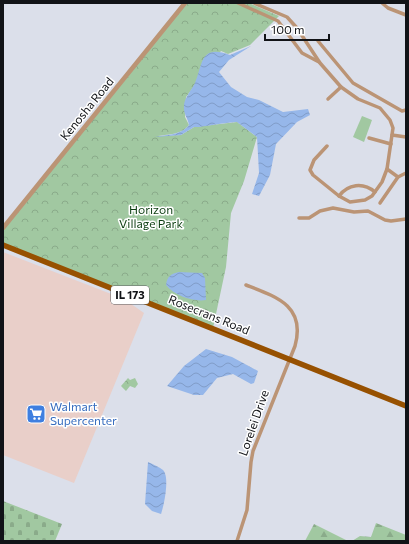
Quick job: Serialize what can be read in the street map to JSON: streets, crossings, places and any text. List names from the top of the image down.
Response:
{
  "streets": {
    "main road": ["IL 173", "Rosecrans Road"],
    "street": ["Kenosha Road", "Lorelei Drive"]
  },
  "crossings": [
    ["Rosecrans Road", "Lorelei Drive"]
  ],
  "parks": ["Horizon Village Park"],
  "places": {
    "supermarket": ["Walmart Supercenter"]
  },
  "scale_bar": "100 m"
}
